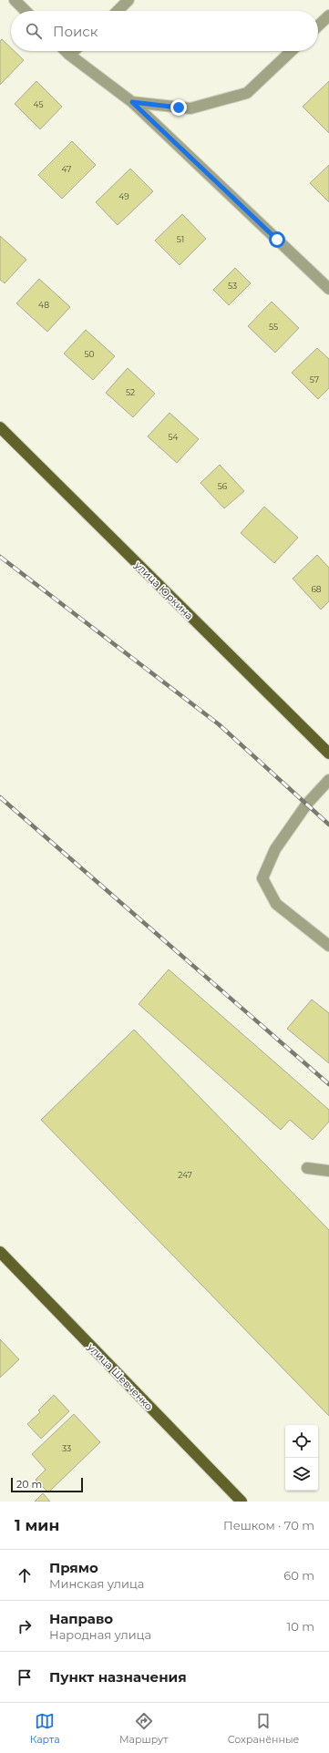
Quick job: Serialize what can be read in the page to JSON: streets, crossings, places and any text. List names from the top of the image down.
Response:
{
  "streets": {
    "main road": ["улица Юркина", "улица Шевченко"]
  },
  "house_numbers": [
    "45",
    "47",
    "49",
    "51",
    "53",
    "48",
    "55",
    "50",
    "57",
    "52",
    "54",
    "56",
    "68",
    "247",
    "33"
  ],
  "scale_bar": "20 m",
  "page": {
    "search": "Поиск",
    "scale": "20 m",
    "heading": ["1 мин", "Пешком · 70 m"],
    "list": [
      ["Прямо", "Минская улица", "60 m"],
      ["Направо", "Народная улица", "10 m"],
      "Пункт назначения"
    ],
    "nav": ["Карта", "Маршрут", "Сохранённые"]
  }
}
